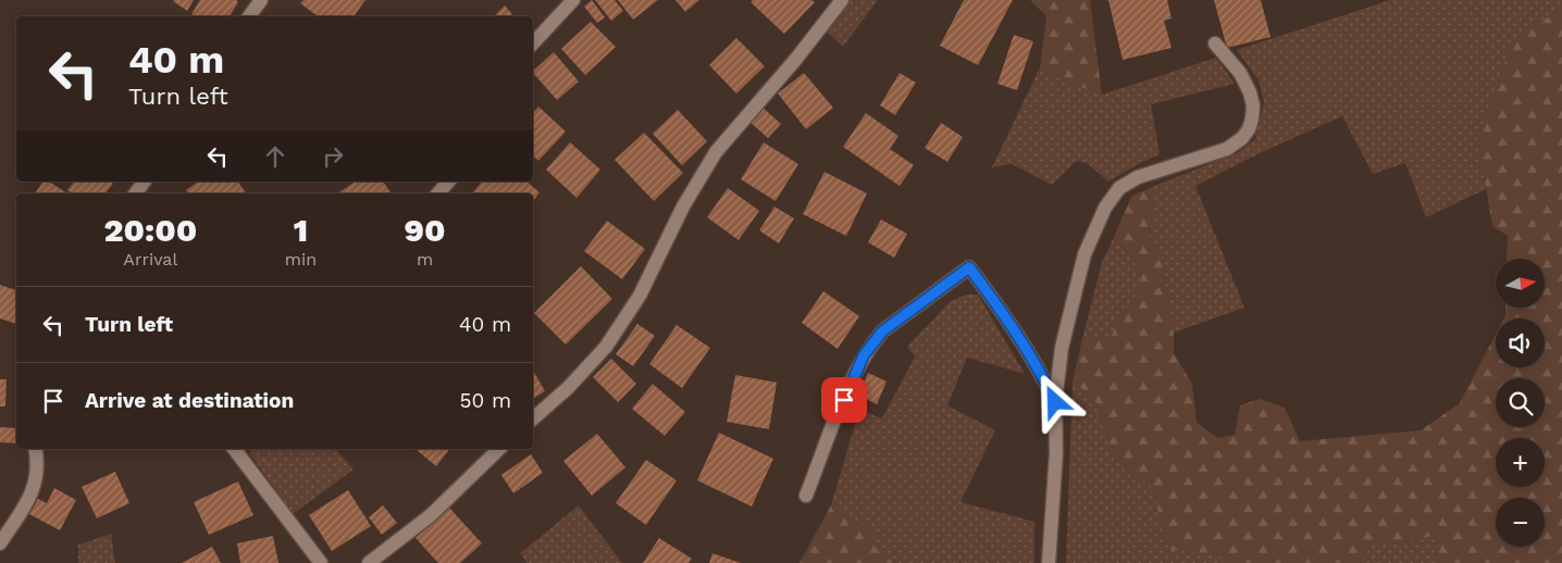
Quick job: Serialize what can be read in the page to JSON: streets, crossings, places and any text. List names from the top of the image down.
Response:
{
  "north": "right",
  "page": {
    "turn": ["40 m", "Turn left"],
    "eta": [
      "20:00",
      "Arrival",
      "1",
      "min",
      "90",
      "m"
    ],
    "map_buttons": ["+", "−"],
    "list": [
      {
        "name": "Turn left",
        "value": "40 m"
      },
      {
        "name": "Arrive at destination",
        "value": "50 m"
      }
    ]
  }
}
